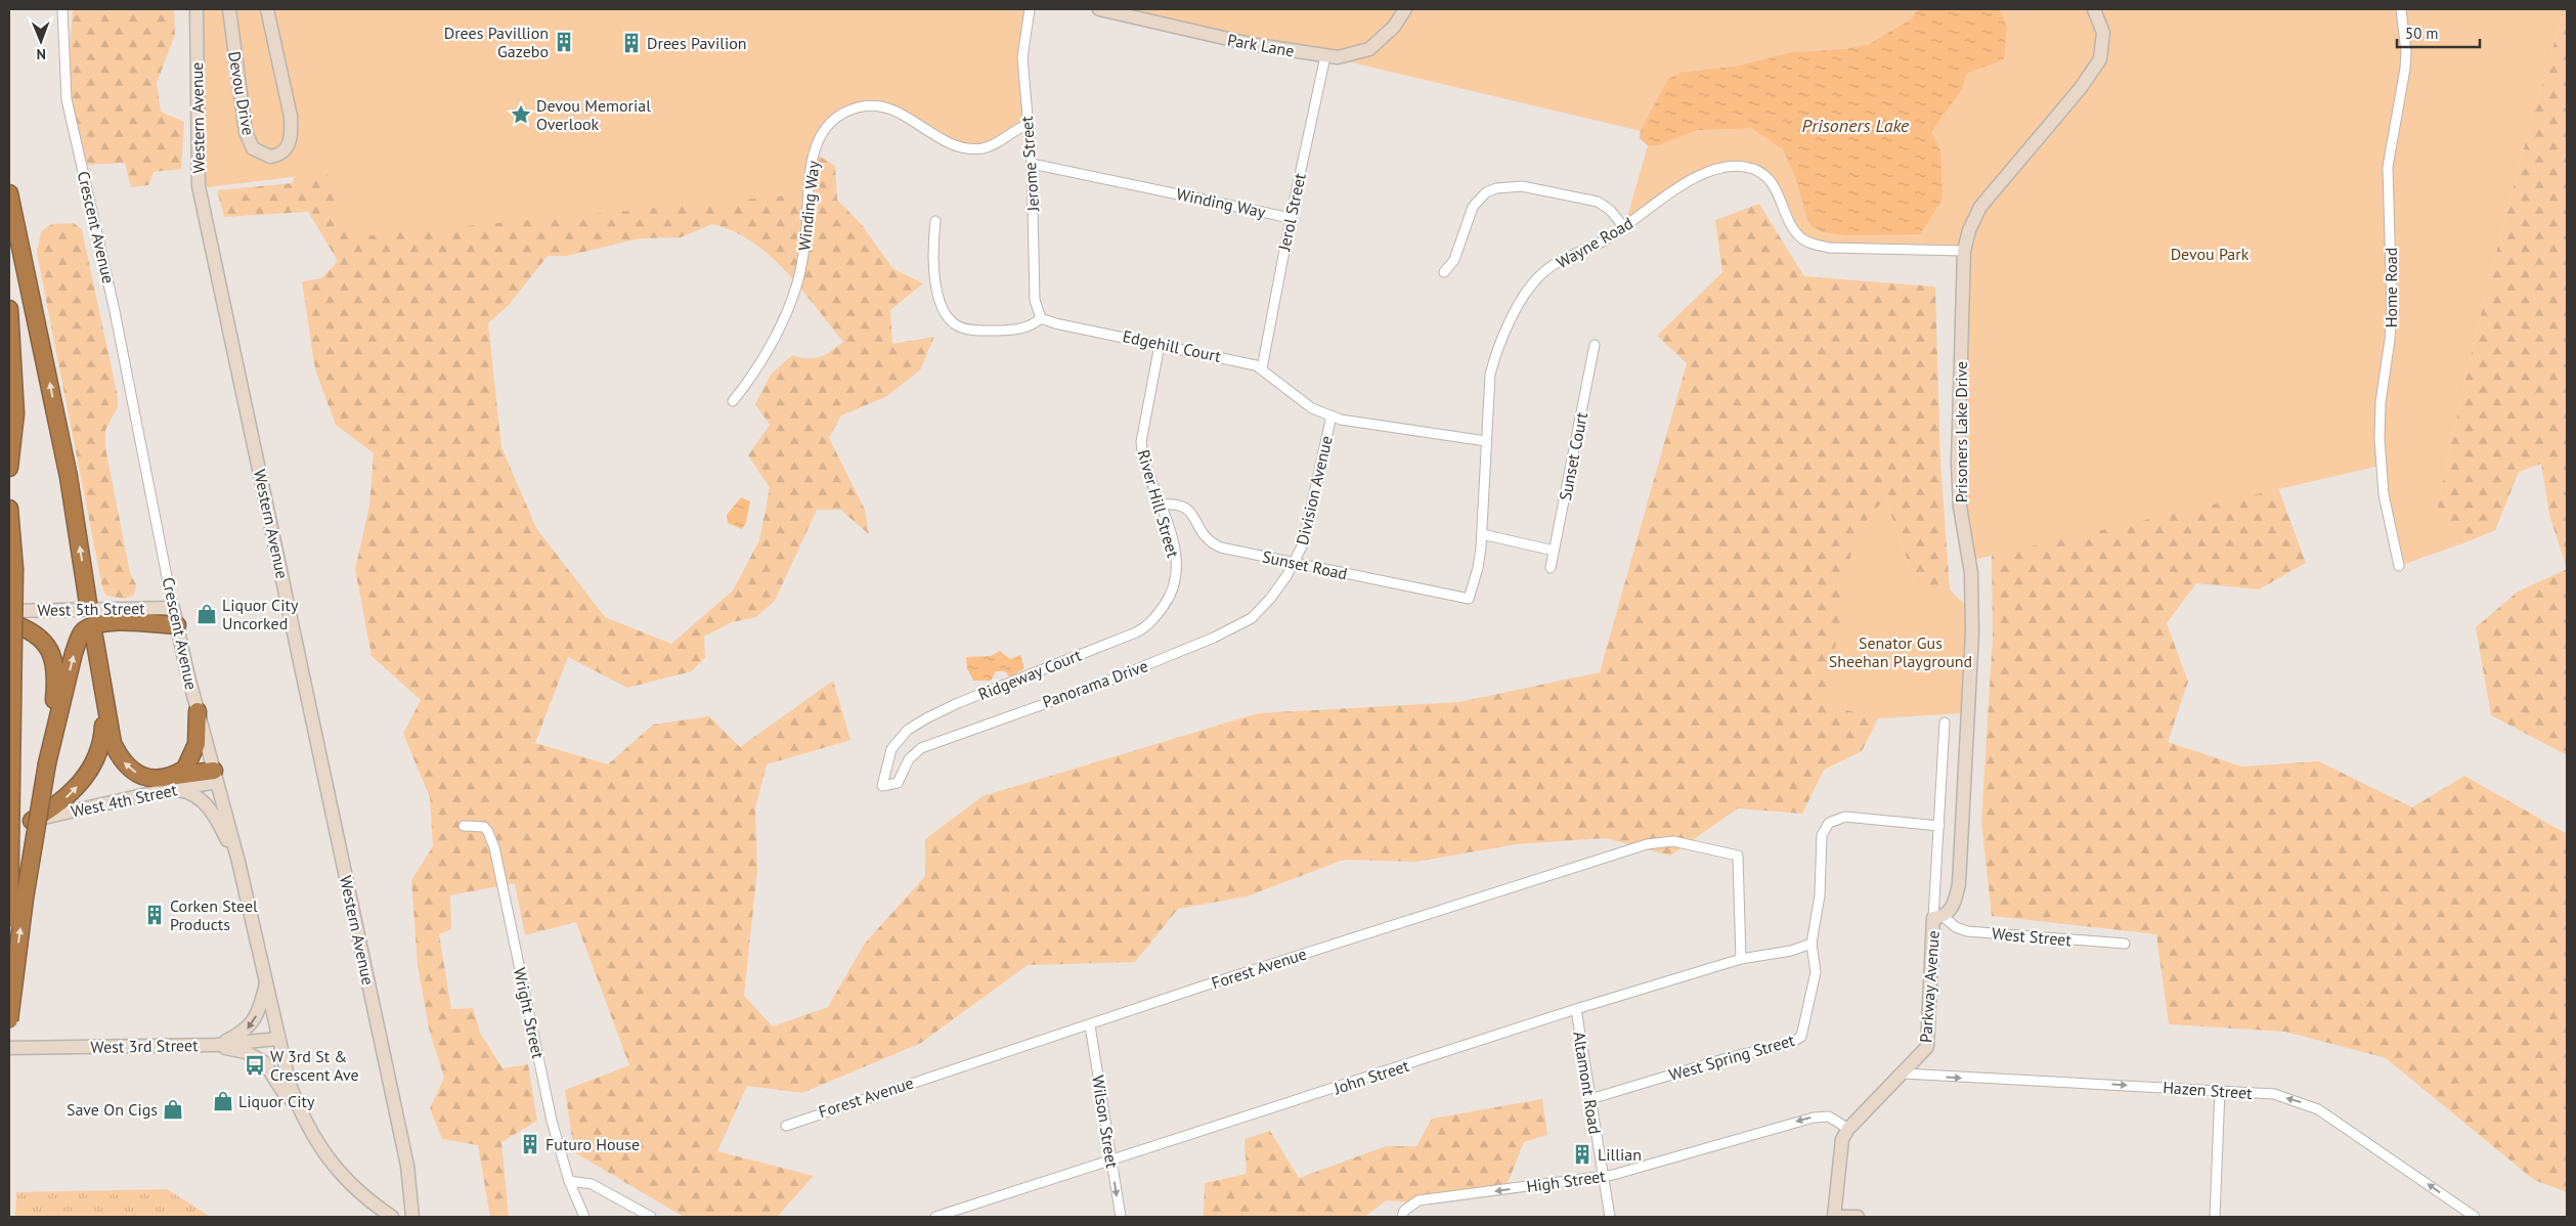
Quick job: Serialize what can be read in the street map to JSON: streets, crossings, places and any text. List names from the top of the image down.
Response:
{
  "streets": {
    "street": [
      "Park Lane",
      "Devou Drive",
      "Western Avenue",
      "Jerome Street",
      "Winding Way",
      "Jerol Street",
      "Crescent Avenue",
      "Wayne Road",
      "Home Road",
      "Edgehill Court",
      "Prisoners Lake Drive",
      "Sunset Court",
      "Division Avenue",
      "River Hill Street",
      "Sunset Road",
      "West 5th Street",
      "Ridgeway Court",
      "Panorama Drive",
      "West 4th Street",
      "West Street",
      "Forest Avenue",
      "Parkway Avenue",
      "Wright Street",
      "West 3rd Street",
      "West Spring Street",
      "John Street",
      "Altamont Road",
      "Hazen Street",
      "Wilson Street",
      "High Street"
    ]
  },
  "crossings": [
    ["Park Lane", "Jerol Street"],
    ["Jerome Street", "Winding Way"],
    ["Jerome Street", "Edgehill Court"],
    ["Winding Way", "Jerol Street"],
    ["Jerol Street", "Edgehill Court"],
    ["Crescent Avenue", "West 5th Street"],
    ["Crescent Avenue", "West 3rd Street"],
    ["Wayne Road", "Edgehill Court"],
    ["Wayne Road", "Prisoners Lake Drive"],
    ["Wayne Road", "Sunset Road"],
    ["Edgehill Court", "Division Avenue"],
    ["Edgehill Court", "River Hill Street"],
    ["Prisoners Lake Drive", "West Street"],
    ["Prisoners Lake Drive", "Parkway Avenue"],
    ["Division Avenue", "Sunset Road"],
    ["Division Avenue", "Panorama Drive"],
    ["River Hill Street", "Sunset Road"],
    ["River Hill Street", "Ridgeway Court"],
    ["Sunset Road", "Panorama Drive"],
    ["Ridgeway Court", "Panorama Drive"],
    ["West Street", "Parkway Avenue"],
    ["Forest Avenue", "John Street"],
    ["Forest Avenue", "Wilson Street"],
    ["Parkway Avenue", "West Spring Street"],
    ["Parkway Avenue", "Hazen Street"],
    ["Parkway Avenue", "High Street"],
    ["West Spring Street", "John Street"],
    ["West Spring Street", "Altamont Road"],
    ["John Street", "Altamont Road"],
    ["John Street", "Wilson Street"],
    ["Altamont Road", "High Street"]
  ],
  "one_way": ["High Street"],
  "water": ["Prisoners Lake"],
  "parks": ["Devou Park", "Senator Gus Sheehan Playground"],
  "places": {
    "building": [
      "Drees Pavillion Gazebo",
      "Drees Pavilion",
      "Corken Steel Products",
      "Futuro House",
      "Lillian"
    ],
    "place": ["Devou Memorial Overlook"],
    "shop": ["Liquor City Uncorked", "Liquor City", "Save On Cigs"],
    "bus stop": ["W 3rd St & Crescent Ave"]
  },
  "scale_bar": "50 m",
  "north": "bottom"
}
